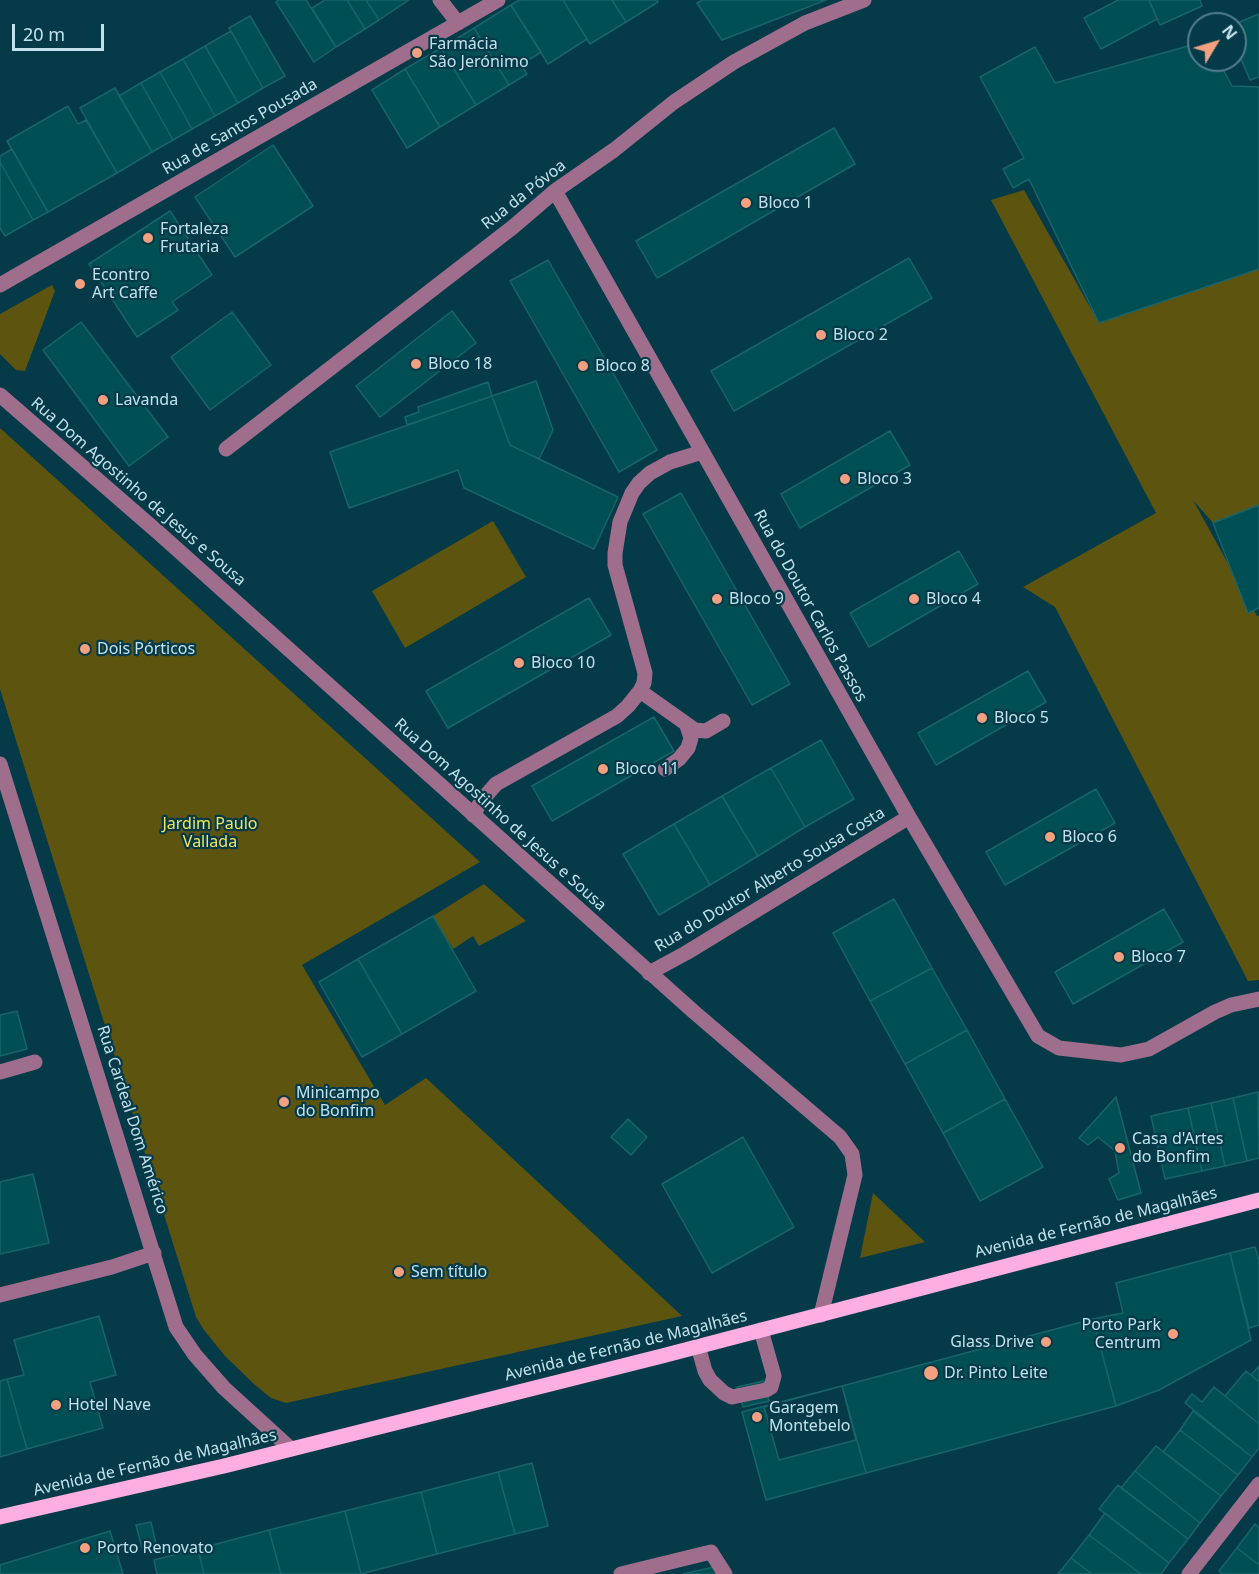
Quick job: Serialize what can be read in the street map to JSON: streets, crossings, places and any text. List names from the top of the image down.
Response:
{
  "streets": {
    "main road": ["Avenida de Fernão de Magalhães"],
    "street": [
      "Rua de Santos Pousada",
      "Rua da Póvoa",
      "Rua Dom Agostinho de Jesus e Sousa",
      "Rua do Doutor Carlos Passos",
      "Rua do Doutor Alberto Sousa Costa",
      "Rua Cardeal Dom Américo"
    ]
  },
  "crossings": [
    ["Rua da Póvoa", "Rua do Doutor Carlos Passos"],
    ["Rua Dom Agostinho de Jesus e Sousa", "Rua do Doutor Alberto Sousa Costa"],
    ["Rua Dom Agostinho de Jesus e Sousa", "Avenida de Fernão de Magalhães"],
    ["Rua do Doutor Carlos Passos", "Rua do Doutor Alberto Sousa Costa"],
    ["Rua Cardeal Dom Américo", "Avenida de Fernão de Magalhães"]
  ],
  "parks": ["Jardim Paulo Vallada"],
  "places": [
    "Farmácia São Jerónimo",
    "Bloco 1",
    "Fortaleza Frutaria",
    "Econtro Art Caffe",
    "Bloco 2",
    "Bloco 18",
    "Bloco 8",
    "Lavanda",
    "Bloco 3",
    "Bloco 9",
    "Bloco 4",
    "Dois Pórticos",
    "Bloco 10",
    "Bloco 5",
    "Bloco 11",
    "Bloco 6",
    "Bloco 7",
    "Minicampo do Bonfim",
    "Casa d'Artes do Bonfim",
    "Sem título",
    "Porto Park Centrum",
    "Glass Drive",
    "Dr. Pinto Leite",
    "Hotel Nave",
    "Garagem Montebelo",
    "Porto Renovato"
  ],
  "scale_bar": "20 m",
  "north": "top right"
}
